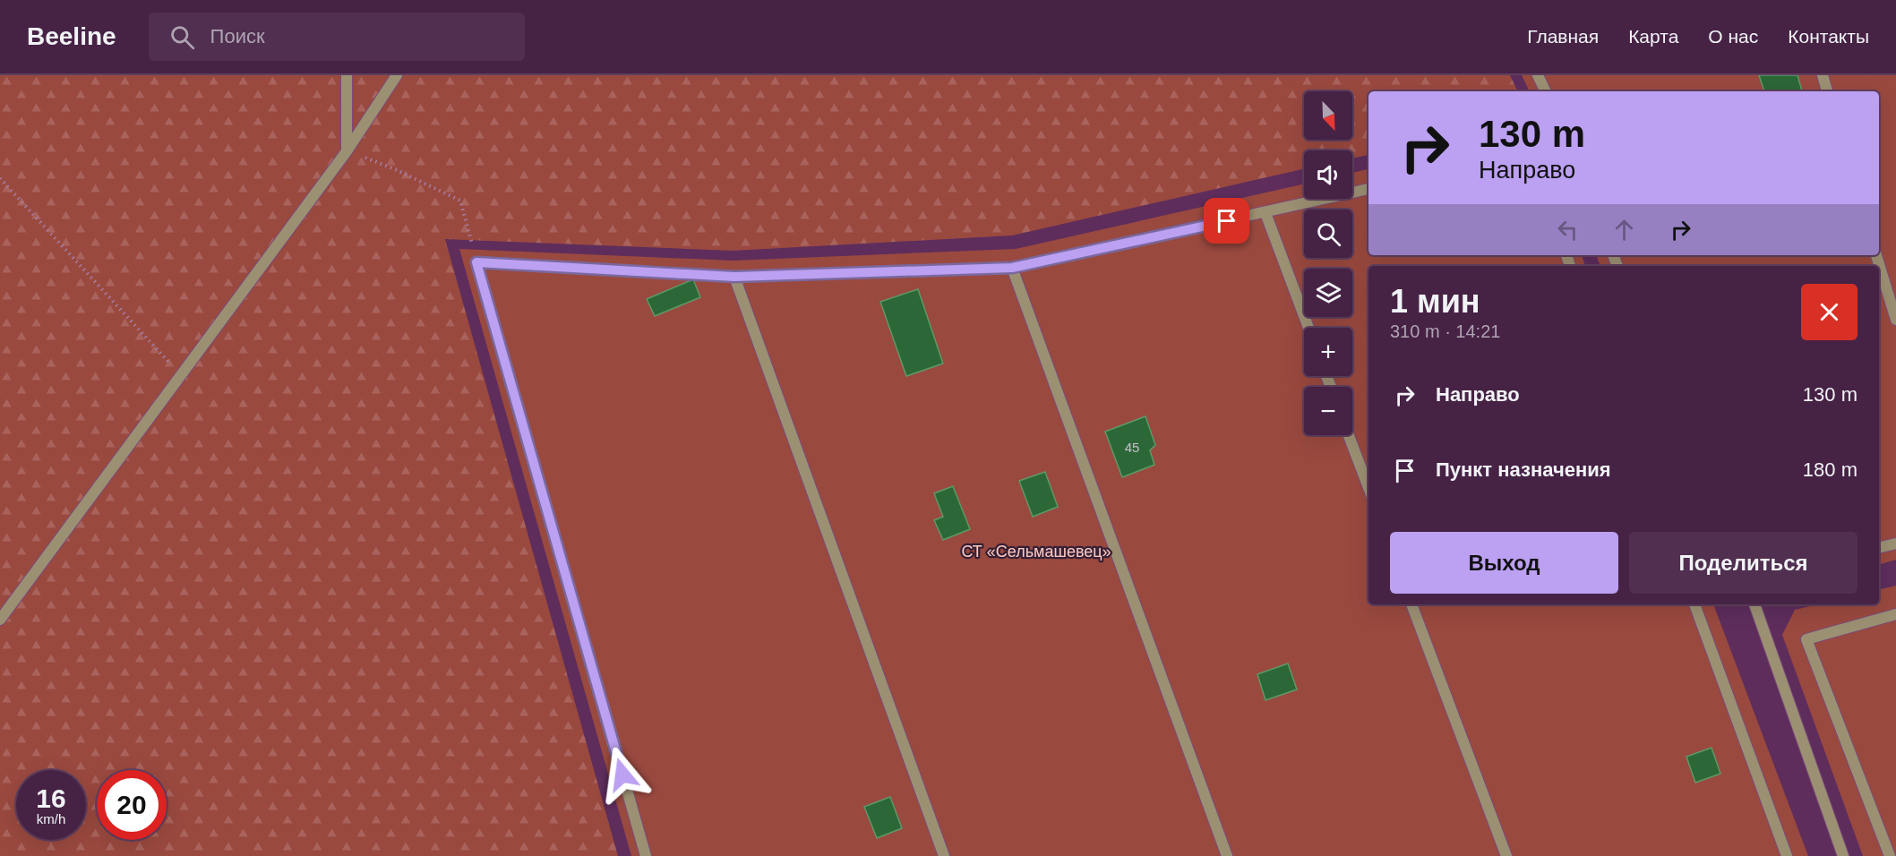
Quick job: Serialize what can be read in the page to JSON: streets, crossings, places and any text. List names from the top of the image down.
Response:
{
  "parks": ["СТ «Сельмашевец»"],
  "house_numbers": ["45"],
  "north": "bottom right",
  "page": {
    "header": "Beeline",
    "search": "Поиск",
    "nav": [
      "Главная",
      "Карта",
      "О нас",
      "Контакты"
    ],
    "map_buttons": ["+", "−"],
    "turn": ["130 m", "Направо"],
    "heading": ["1 мин", "310 m · 14:21"],
    "list": [
      {
        "name": "Направо",
        "value": "130 m"
      },
      {
        "name": "Пункт назначения",
        "value": "180 m"
      }
    ],
    "buttons": ["Выход", "Поделиться"],
    "speed": "16 km/h",
    "limit": "20"
  }
}
